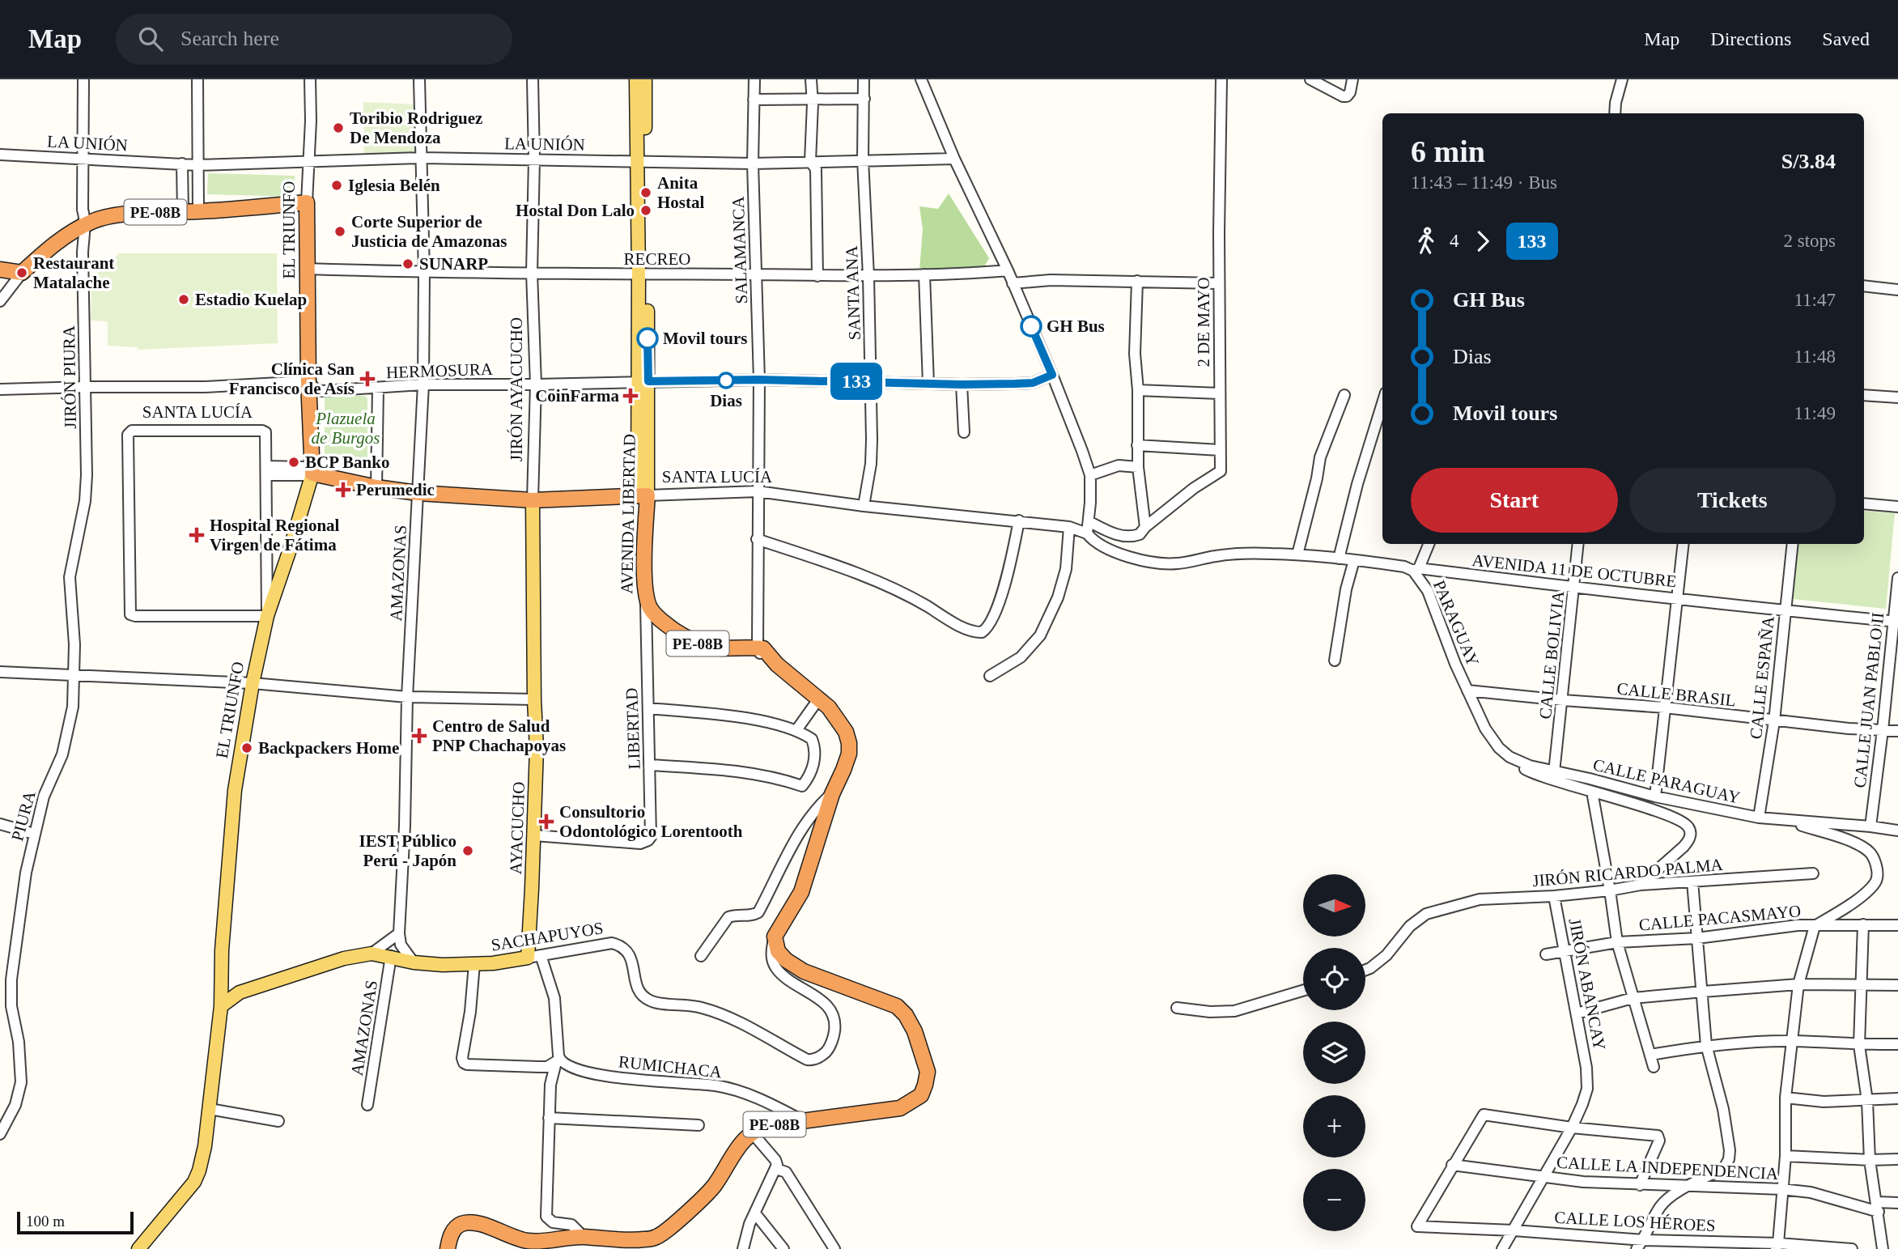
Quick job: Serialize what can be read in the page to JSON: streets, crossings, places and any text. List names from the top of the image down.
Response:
{
  "streets": {
    "highway": [
      "PE-08B",
      "EL TRIUNFO",
      "SANTA LUCÍA",
      "AVENIDA LIBERTAD"
    ],
    "main road": ["JIRÓN AYACUCHO", "AYACUCHO", "SACHAPUYOS"],
    "street": [
      "LA UNIÓN",
      "SALAMANCA",
      "RECREO",
      "SANTA ANA",
      "2 DE MAYO",
      "HERMOSURA",
      "JIRÓN PIURA",
      "AVENIDA 11 DE OCTUBRE",
      "AMAZONAS",
      "PARAGUAY",
      "CALLE BOLIVIA",
      "CALLE ESPAÑA",
      "CALLE BRASIL",
      "CALLE JUAN PABLO II",
      "LIBERTAD",
      "CALLE PARAGUAY",
      "PIURA",
      "JIRÓN RICARDO PALMA",
      "CALLE PACASMAYO",
      "JIRÓN ABANCAY",
      "RUMICHACA",
      "CALLE LA INDEPENDENCIA",
      "CALLE LOS HÉROES"
    ]
  },
  "crossings": [
    ["LA UNIÓN", "EL TRIUNFO"],
    ["LA UNIÓN", "SALAMANCA"],
    ["LA UNIÓN", "SANTA ANA"],
    ["LA UNIÓN", "JIRÓN PIURA"],
    ["LA UNIÓN", "JIRÓN AYACUCHO"],
    ["LA UNIÓN", "AVENIDA LIBERTAD"],
    ["LA UNIÓN", "AMAZONAS"],
    ["PE-08B", "EL TRIUNFO"],
    ["PE-08B", "SALAMANCA"],
    ["PE-08B", "JIRÓN PIURA"],
    ["PE-08B", "AVENIDA LIBERTAD"],
    ["PE-08B", "LIBERTAD"],
    ["PE-08B", "AYACUCHO"],
    ["PE-08B", "SACHAPUYOS"],
    ["PE-08B", "RUMICHACA"],
    ["EL TRIUNFO", "RECREO"],
    ["EL TRIUNFO", "HERMOSURA"],
    ["EL TRIUNFO", "SANTA LUCÍA"],
    ["EL TRIUNFO", "SACHAPUYOS"],
    ["SALAMANCA", "RECREO"],
    ["SALAMANCA", "HERMOSURA"],
    ["SALAMANCA", "SANTA LUCÍA"],
    ["RECREO", "SANTA ANA"],
    ["RECREO", "JIRÓN AYACUCHO"],
    ["RECREO", "AVENIDA LIBERTAD"],
    ["RECREO", "AMAZONAS"],
    ["SANTA ANA", "HERMOSURA"],
    ["SANTA ANA", "SANTA LUCÍA"],
    ["HERMOSURA", "JIRÓN PIURA"],
    ["HERMOSURA", "JIRÓN AYACUCHO"],
    ["HERMOSURA", "AVENIDA LIBERTAD"],
    ["HERMOSURA", "AMAZONAS"],
    ["JIRÓN PIURA", "PIURA"],
    ["JIRÓN AYACUCHO", "SANTA LUCÍA"],
    ["JIRÓN AYACUCHO", "AYACUCHO"],
    ["SANTA LUCÍA", "AVENIDA LIBERTAD"],
    ["SANTA LUCÍA", "AVENIDA 11 DE OCTUBRE"],
    ["SANTA LUCÍA", "AMAZONAS"],
    ["AVENIDA LIBERTAD", "LIBERTAD"],
    ["AVENIDA 11 DE OCTUBRE", "PARAGUAY"],
    ["AVENIDA 11 DE OCTUBRE", "CALLE BOLIVIA"],
    ["AVENIDA 11 DE OCTUBRE", "CALLE ESPAÑA"],
    ["AVENIDA 11 DE OCTUBRE", "CALLE JUAN PABLO II"],
    ["AMAZONAS", "SACHAPUYOS"],
    ["PARAGUAY", "CALLE BRASIL"],
    ["PARAGUAY", "CALLE PARAGUAY"],
    ["CALLE BOLIVIA", "CALLE BRASIL"],
    ["CALLE BOLIVIA", "CALLE PARAGUAY"],
    ["CALLE ESPAÑA", "CALLE BRASIL"],
    ["CALLE ESPAÑA", "CALLE PARAGUAY"],
    ["CALLE BRASIL", "CALLE JUAN PABLO II"],
    ["CALLE BRASIL", "CALLE PARAGUAY"],
    ["CALLE JUAN PABLO II", "CALLE PARAGUAY"],
    ["LIBERTAD", "AYACUCHO"],
    ["AYACUCHO", "SACHAPUYOS"],
    ["AYACUCHO", "RUMICHACA"],
    ["JIRÓN RICARDO PALMA", "JIRÓN ABANCAY"],
    ["CALLE PACASMAYO", "JIRÓN ABANCAY"],
    ["CALLE LA INDEPENDENCIA", "CALLE LOS HÉROES"]
  ],
  "parks": ["Plazuela de Burgos"],
  "places": {
    "other": [
      "Toribio Rodriguez De Mendoza",
      "Iglesia Belén",
      "Anita Hostal",
      "Hostal Don Lalo",
      "Corte Superior de Justicia de Amazonas",
      "SUNARP",
      "Restaurant Matalache",
      "Estadio Kuelap",
      "GH Bus",
      "Movil tours",
      "Dias",
      "BCP Banko",
      "Backpackers Home",
      "IEST Público Perú - Japón"
    ],
    "health": [
      "Clínica San Francisco de Asís",
      "CoinFarma",
      "Perumedic",
      "Hospital Regional Virgen de Fátima",
      "Centro de Salud PNP Chachapoyas",
      "Consultorio Odontológico Lorentooth"
    ]
  },
  "lines": ["bus line 133"],
  "scale_bar": "100 m",
  "north": "right",
  "page": {
    "header": "Map",
    "search": "Search here",
    "nav": ["Map", "Directions", "Saved"],
    "on_map": "133",
    "heading": ["6 min", "11:43 – 11:49 · Bus", "S/3.84"],
    "legs": ["4", "133", "2 stops"],
    "list": [
      {
        "name": "GH Bus",
        "value": "11:47"
      },
      {
        "name": "Dias",
        "value": "11:48"
      },
      {
        "name": "Movil tours",
        "value": "11:49"
      }
    ],
    "buttons": ["Start", "Tickets"],
    "map_buttons": ["+", "−"],
    "scale": "100 m"
  }
}
